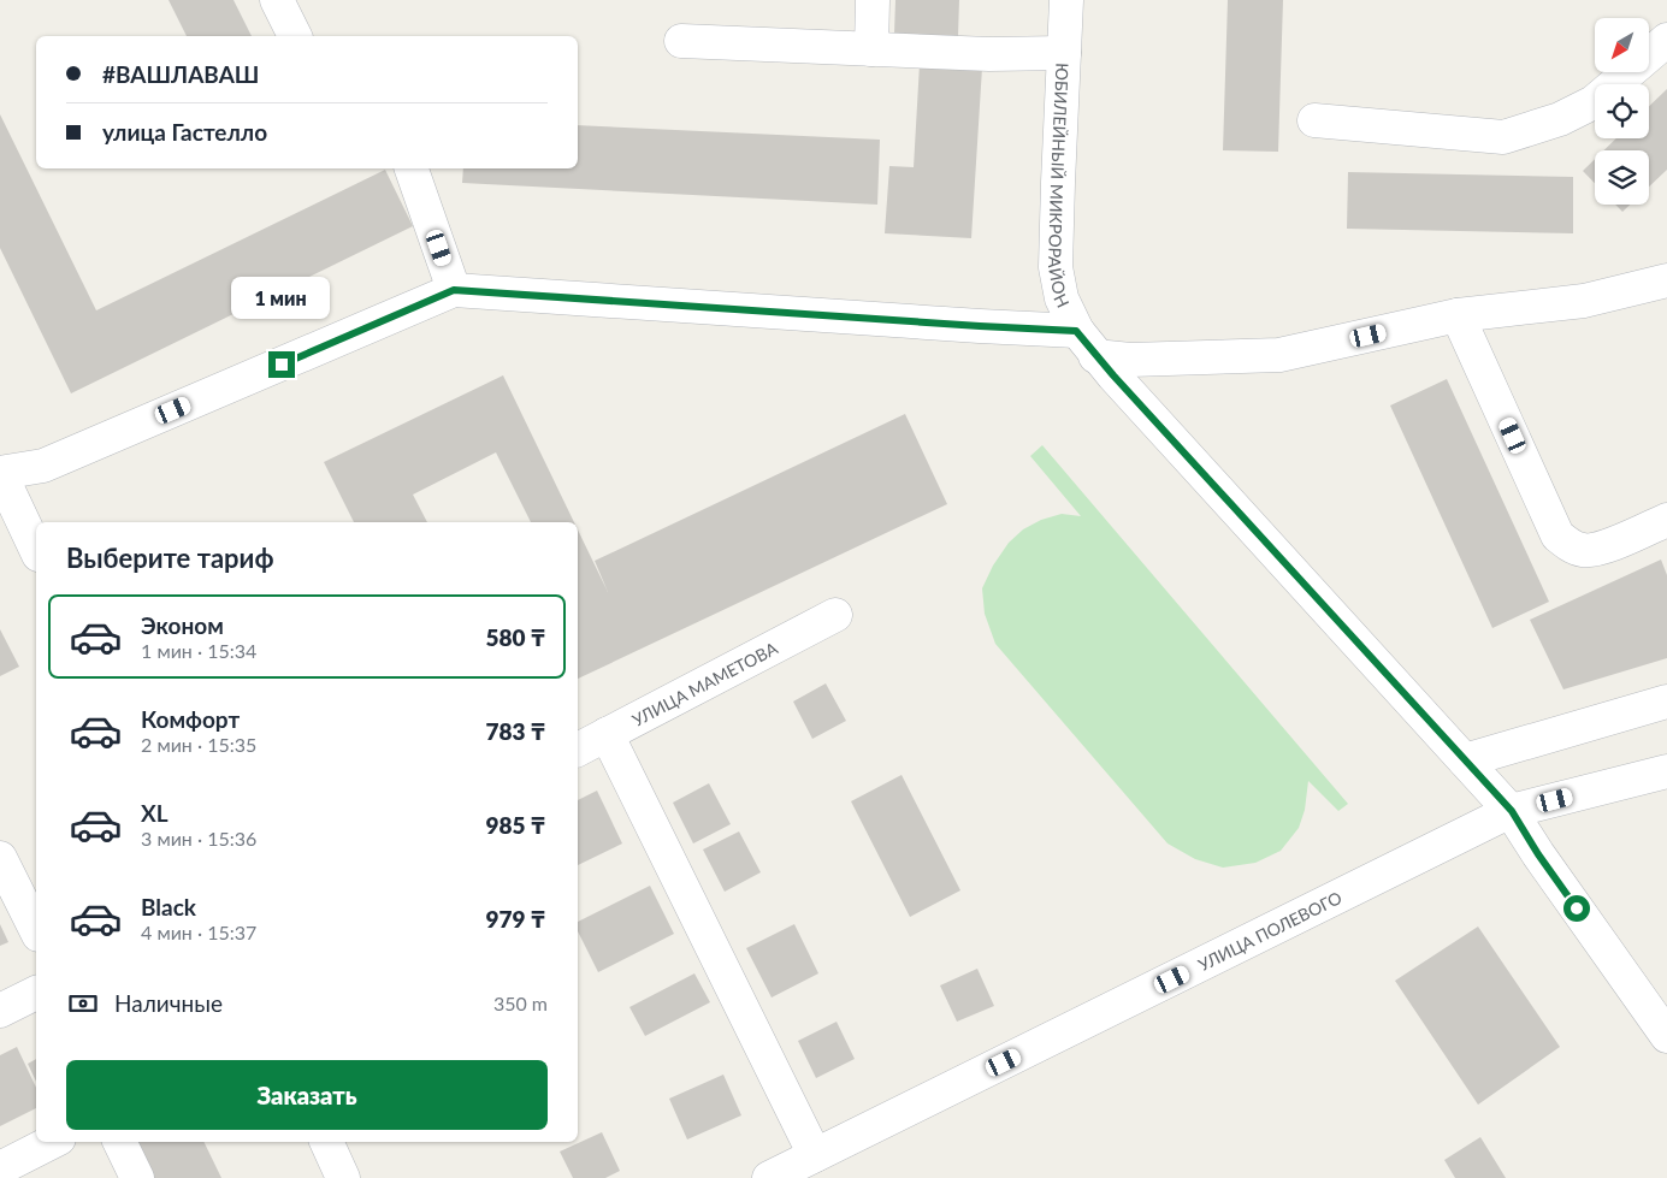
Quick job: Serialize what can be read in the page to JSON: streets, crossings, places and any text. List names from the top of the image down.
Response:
{
  "streets": {
    "street": ["ЮБИЛЕЙНЫЙ МИКРОРАЙОН", "УЛИЦА МАМЕТОВА", "УЛИЦА ПОЛЕВОГО"]
  },
  "crossings": [
    ["ЮБИЛЕЙНЫЙ МИКРОРАЙОН", "УЛИЦА ПОЛЕВОГО"]
  ],
  "north": "bottom left",
  "page": {
    "banner": ["#ВАШЛАВАШ", "улица Гастелло"],
    "bubble": "1 мин",
    "heading": "Выберите тариф",
    "list": [
      {
        "name": "Эконом",
        "note": "1 мин · 15:34",
        "value": "580 ₸"
      },
      {
        "name": "Комфорт",
        "note": "2 мин · 15:35",
        "value": "783 ₸"
      },
      {
        "name": "XL",
        "note": "3 мин · 15:36",
        "value": "985 ₸"
      },
      {
        "name": "Black",
        "note": "4 мин · 15:37",
        "value": "979 ₸"
      }
    ],
    "pay": ["Наличные", "350 m"],
    "buttons": "Заказать"
  }
}
